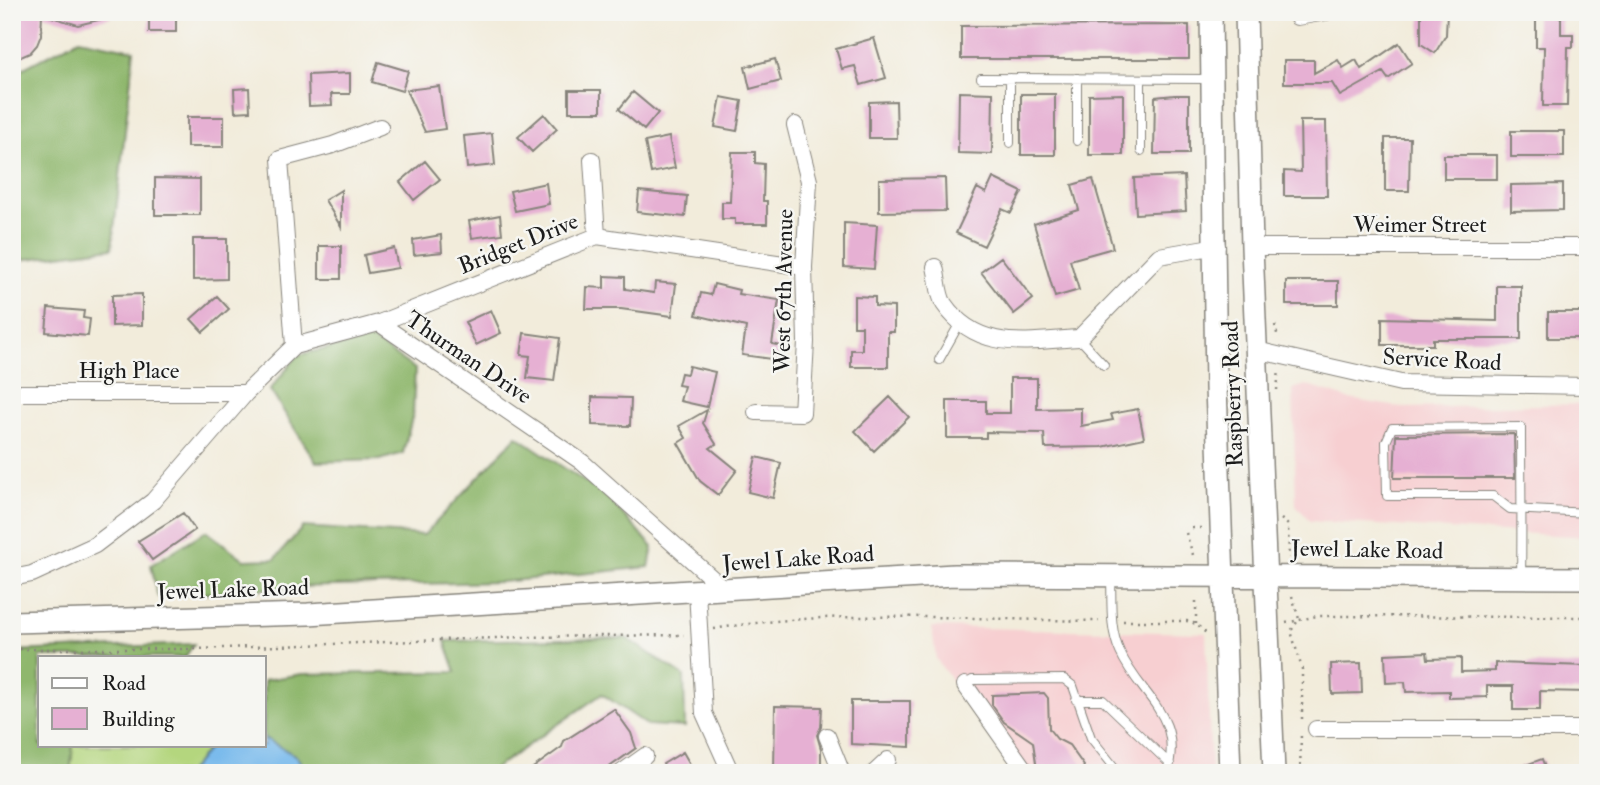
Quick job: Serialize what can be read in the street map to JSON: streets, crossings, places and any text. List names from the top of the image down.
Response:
{
  "streets": {
    "main road": ["Raspberry Road", "Jewel Lake Road"],
    "street": [
      "Weimer Street",
      "Bridget Drive",
      "West 67th Avenue",
      "Thurman Drive",
      "Service Road",
      "High Place"
    ]
  },
  "crossings": [
    ["Weimer Street", "Raspberry Road"],
    ["Bridget Drive", "West 67th Avenue"],
    ["Bridget Drive", "Thurman Drive"],
    ["Thurman Drive", "High Place"],
    ["Thurman Drive", "Jewel Lake Road"],
    ["Service Road", "Raspberry Road"],
    ["Raspberry Road", "Jewel Lake Road"]
  ],
  "legend": ["Road", "Building"]
}
